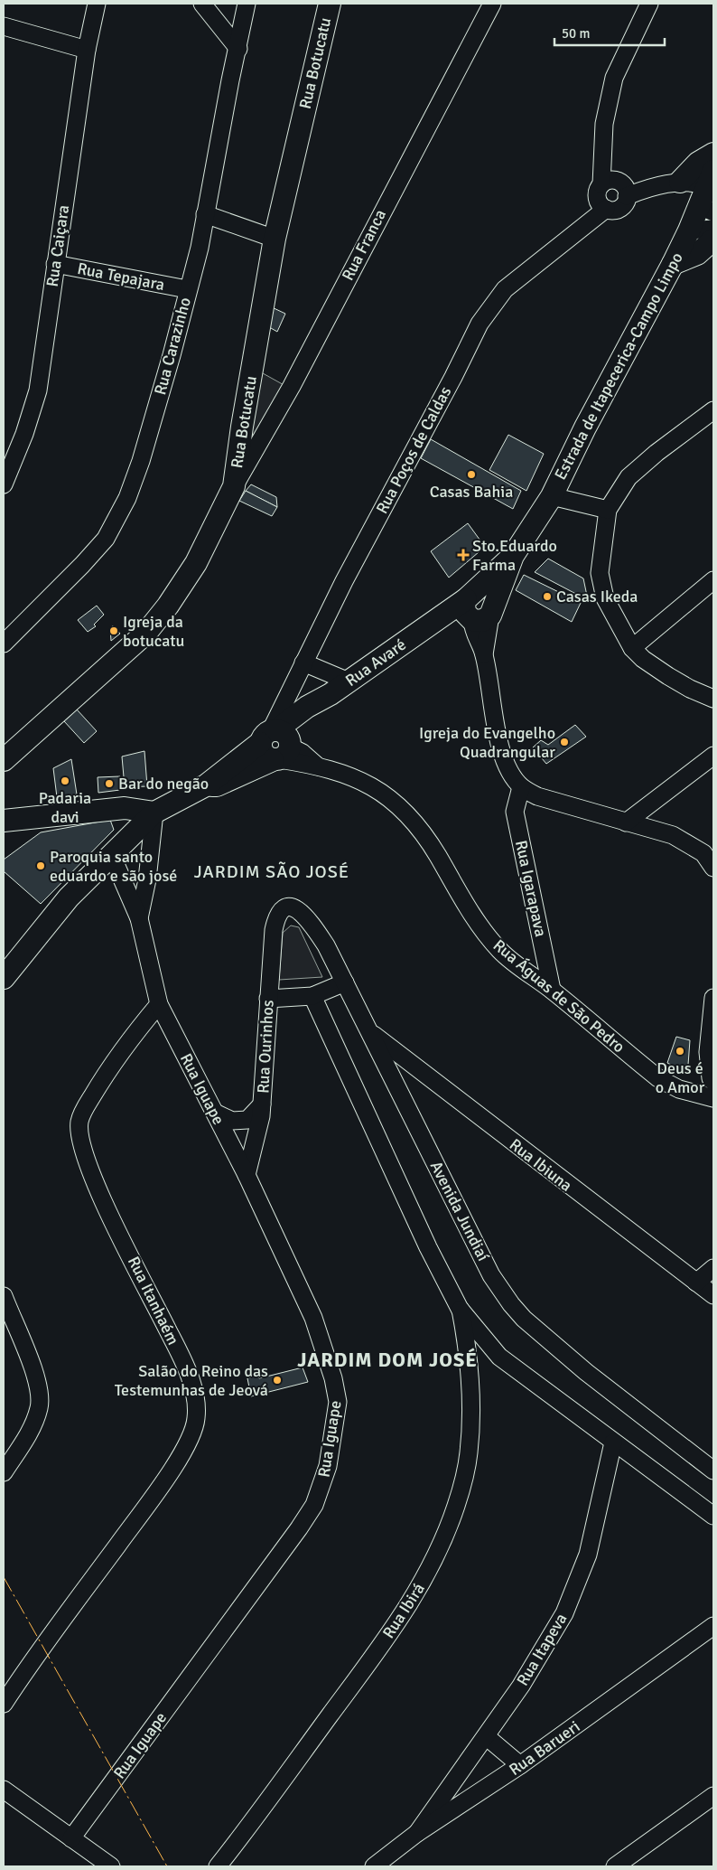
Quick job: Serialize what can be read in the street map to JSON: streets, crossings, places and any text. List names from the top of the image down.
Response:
{
  "streets": {
    "main road": ["Rua Botucatu", "Estrada de Itapecerica-Campo Limpo", "Rua Avaré"],
    "street": [
      "Rua Franca",
      "Rua Caiçara",
      "Rua Tepajara",
      "Rua Carazinho",
      "Rua Poços de Caldas",
      "Rua Igarapava",
      "Rua Águas de São Pedro",
      "Rua Ourinhos",
      "Rua Iguape",
      "Rua Ibiuna",
      "Avenida Jundiaí",
      "Rua Itanhaém",
      "Rua Ibirá",
      "Rua Itapeva",
      "Rua Barueri"
    ]
  },
  "crossings": [
    ["Rua Botucatu", "Rua Franca"],
    ["Rua Caiçara", "Rua Tepajara"],
    ["Rua Tepajara", "Rua Carazinho"],
    ["Estrada de Itapecerica-Campo Limpo", "Rua Avaré"],
    ["Estrada de Itapecerica-Campo Limpo", "Rua Igarapava"],
    ["Rua Poços de Caldas", "Rua Avaré"],
    ["Rua Poços de Caldas", "Rua Águas de São Pedro"],
    ["Rua Avaré", "Rua Águas de São Pedro"],
    ["Rua Avaré", "Rua Iguape"],
    ["Rua Igarapava", "Rua Águas de São Pedro"],
    ["Rua Ourinhos", "Rua Iguape"],
    ["Rua Ourinhos", "Avenida Jundiaí"],
    ["Rua Iguape", "Rua Itanhaém"],
    ["Rua Ibiuna", "Avenida Jundiaí"],
    ["Rua Itapeva", "Rua Barueri"]
  ],
  "districts": ["JARDIM SÃO JOSÉ", "JARDIM DOM JOSÉ"],
  "places": {
    "other": [
      "Casas Bahia",
      "Casas Ikeda",
      "Igreja da botucatu",
      "Igreja do Evangelho Quadrangular",
      "Padaria davi",
      "Bar do negão",
      "Paroquia santo eduardo e são josé",
      "Deus é o Amor",
      "Salão do Reino das Testemunhas de Jeová"
    ],
    "health": ["Sto.Eduardo Farma"]
  },
  "scale_bar": "50 m"
}
